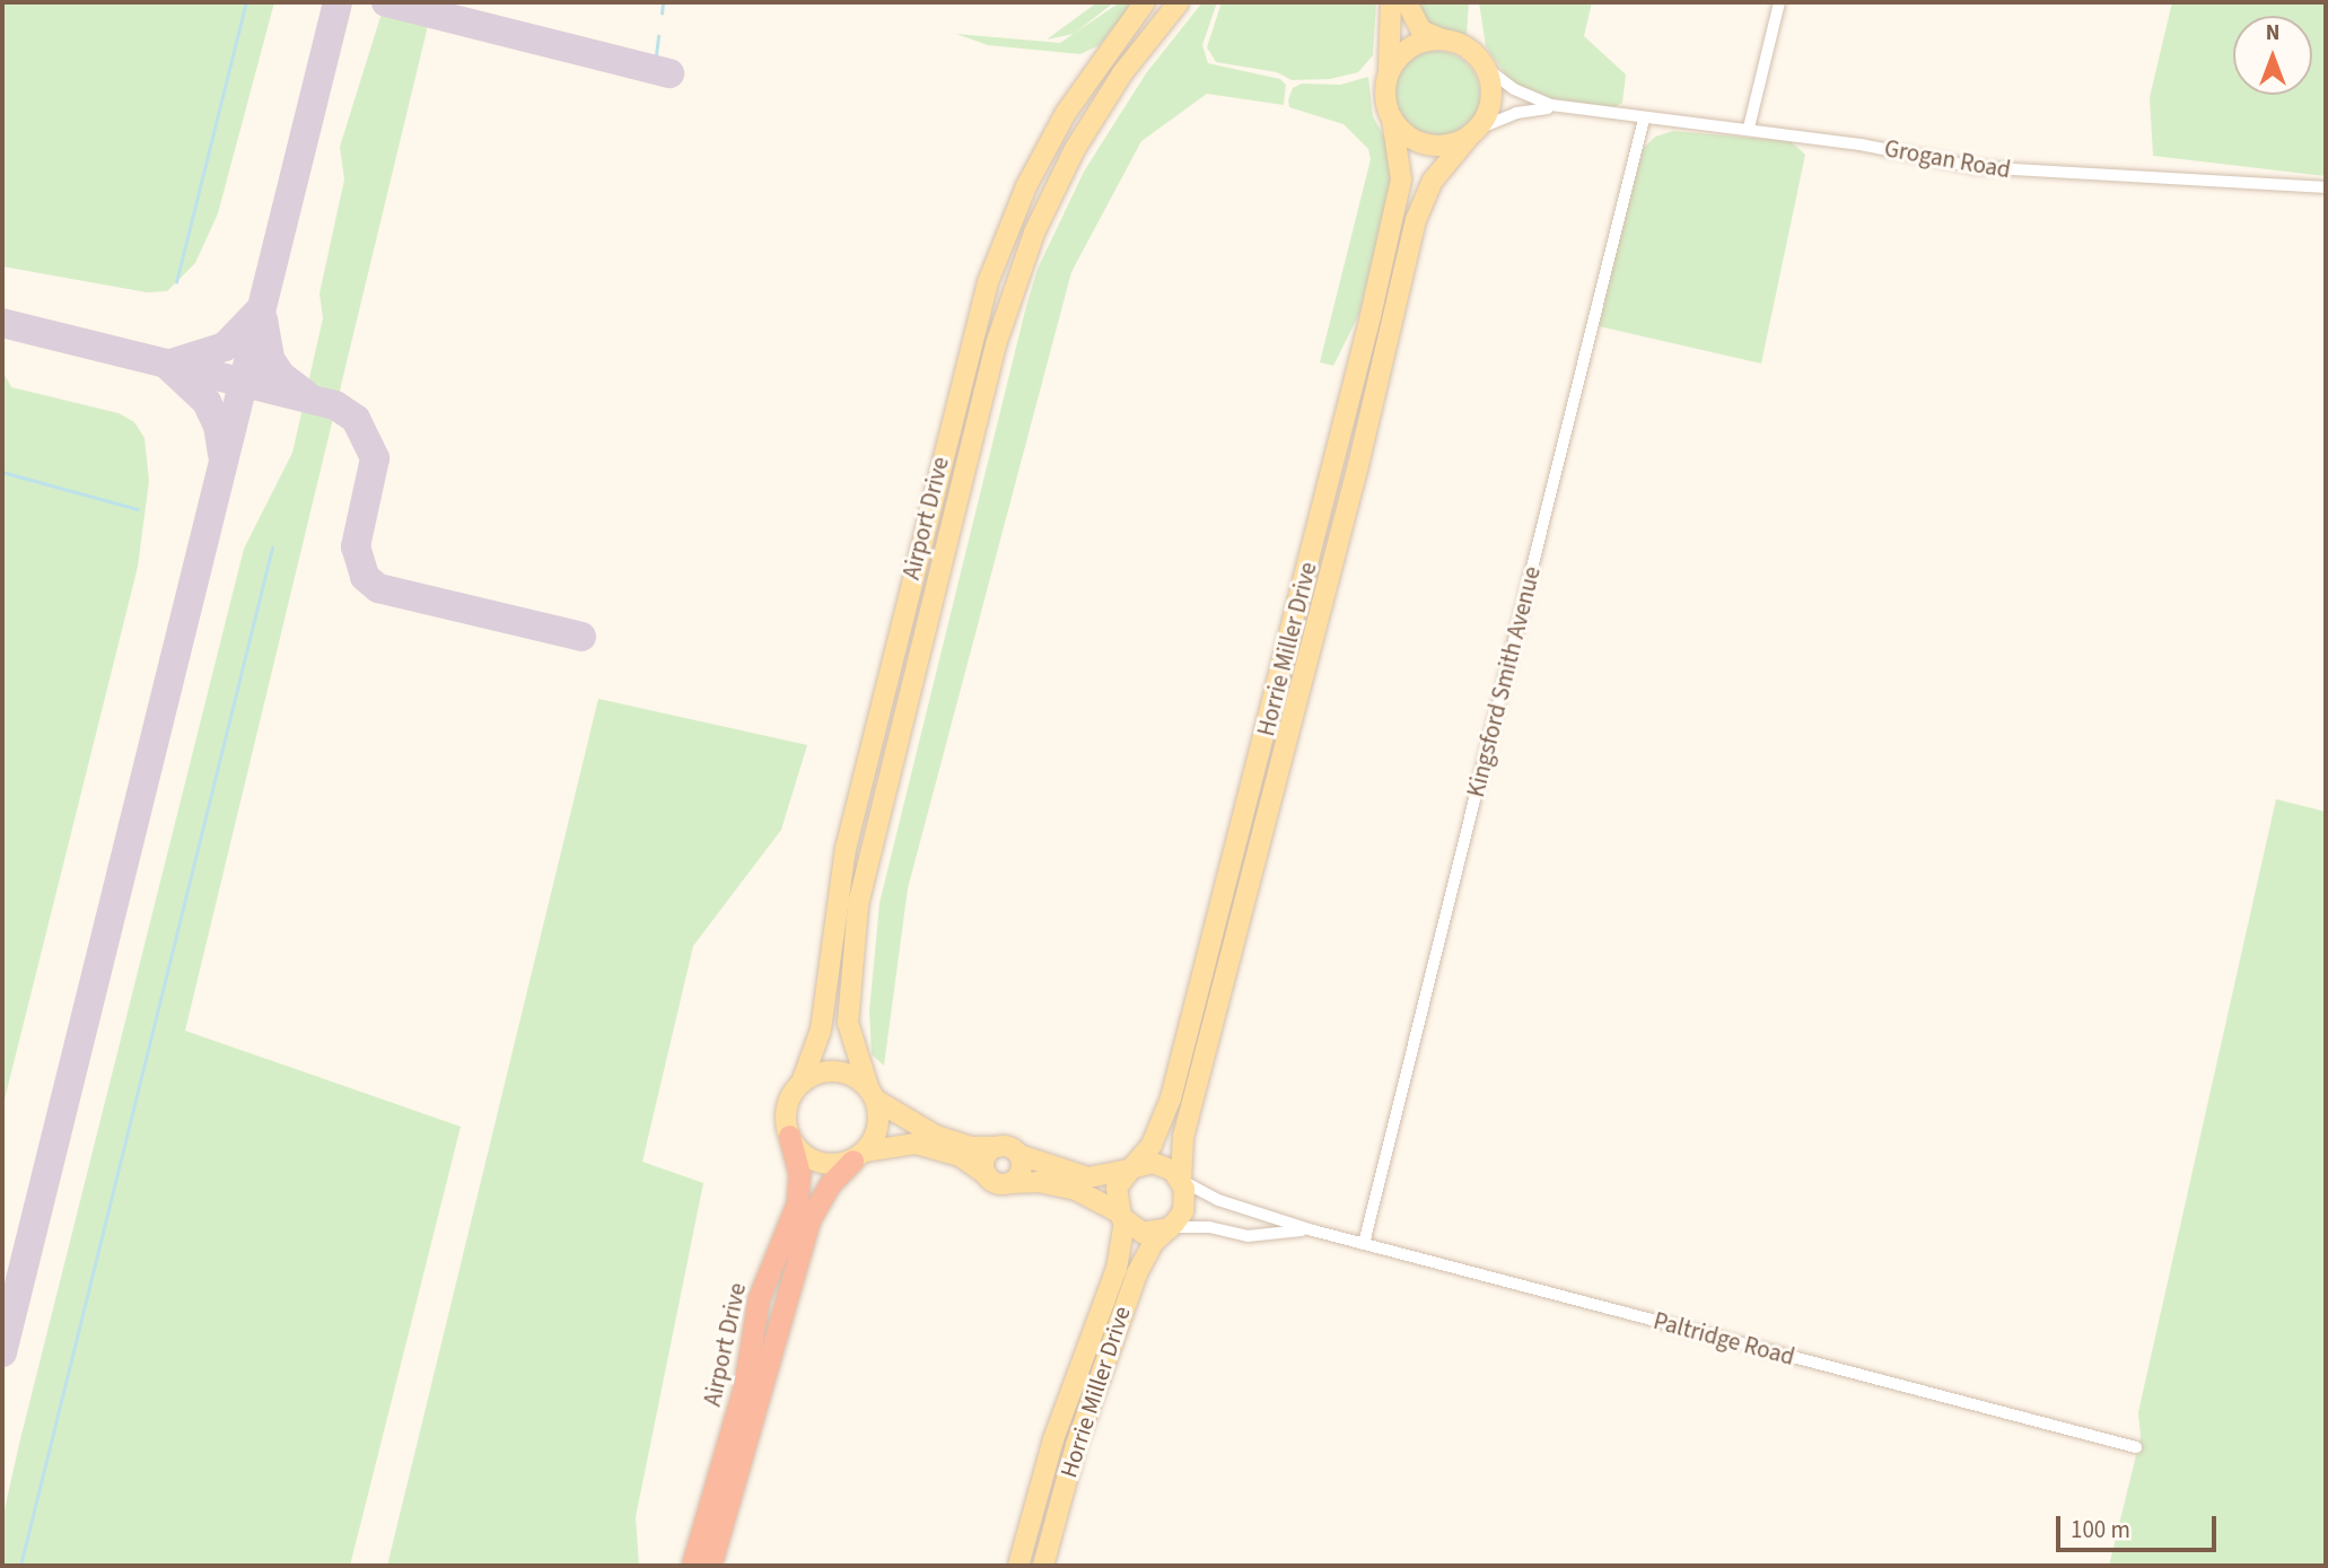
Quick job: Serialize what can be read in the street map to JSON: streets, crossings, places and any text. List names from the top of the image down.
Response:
{
  "streets": {
    "highway": ["Airport Drive"],
    "main road": ["Horrie Miller Drive"],
    "street": ["Grogan Road", "Kingsford Smith Avenue", "Paltridge Road"]
  },
  "crossings": [
    ["Grogan Road", "Horrie Miller Drive"],
    ["Grogan Road", "Kingsford Smith Avenue"],
    ["Horrie Miller Drive", "Paltridge Road"],
    ["Kingsford Smith Avenue", "Paltridge Road"]
  ],
  "scale_bar": "100 m",
  "north": "top"
}
